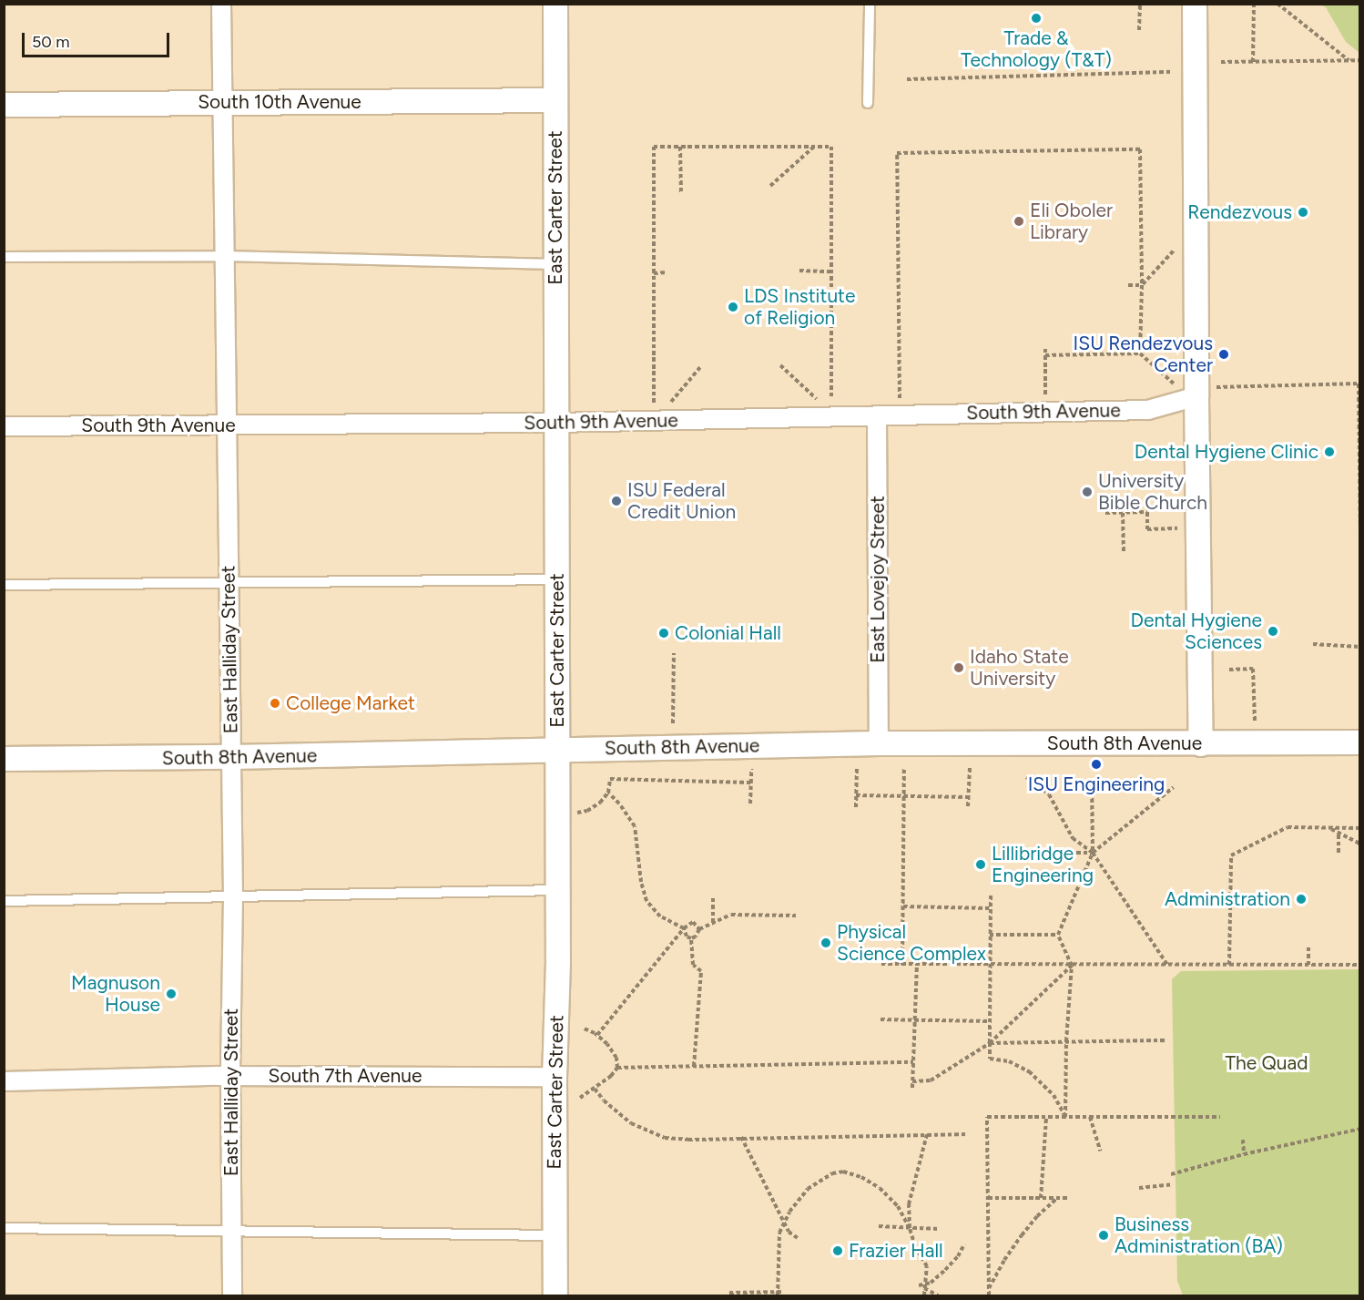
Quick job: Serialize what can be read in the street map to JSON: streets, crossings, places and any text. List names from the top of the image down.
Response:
{
  "streets": {
    "street": [
      "South 10th Avenue",
      "East Carter Street",
      "South 9th Avenue",
      "East Lovejoy Street",
      "East Halliday Street",
      "South 8th Avenue",
      "South 7th Avenue"
    ]
  },
  "crossings": [
    ["South 10th Avenue", "East Carter Street"],
    ["South 10th Avenue", "East Halliday Street"],
    ["East Carter Street", "South 9th Avenue"],
    ["East Carter Street", "South 8th Avenue"],
    ["East Carter Street", "South 7th Avenue"],
    ["South 9th Avenue", "East Lovejoy Street"],
    ["South 9th Avenue", "East Halliday Street"],
    ["East Lovejoy Street", "South 8th Avenue"],
    ["East Halliday Street", "South 8th Avenue"],
    ["East Halliday Street", "South 7th Avenue"]
  ],
  "parks": ["The Quad"],
  "places": [
    "Trade & Technology (T&T)",
    "Rendezvous",
    "Eli Oboler Library",
    "LDS Institute of Religion",
    "ISU Rendezvous Center",
    "Dental Hygiene Clinic",
    "University Bible Church",
    "ISU Federal Credit Union",
    "Dental Hygiene Sciences",
    "Colonial Hall",
    "Idaho State University",
    "College Market",
    "ISU Engineering",
    "Lillibridge Engineering",
    "Administration",
    "Physical Science Complex",
    "Magnuson House",
    "Business Administration (BA)",
    "Frazier Hall"
  ],
  "scale_bar": "50 m"
}
